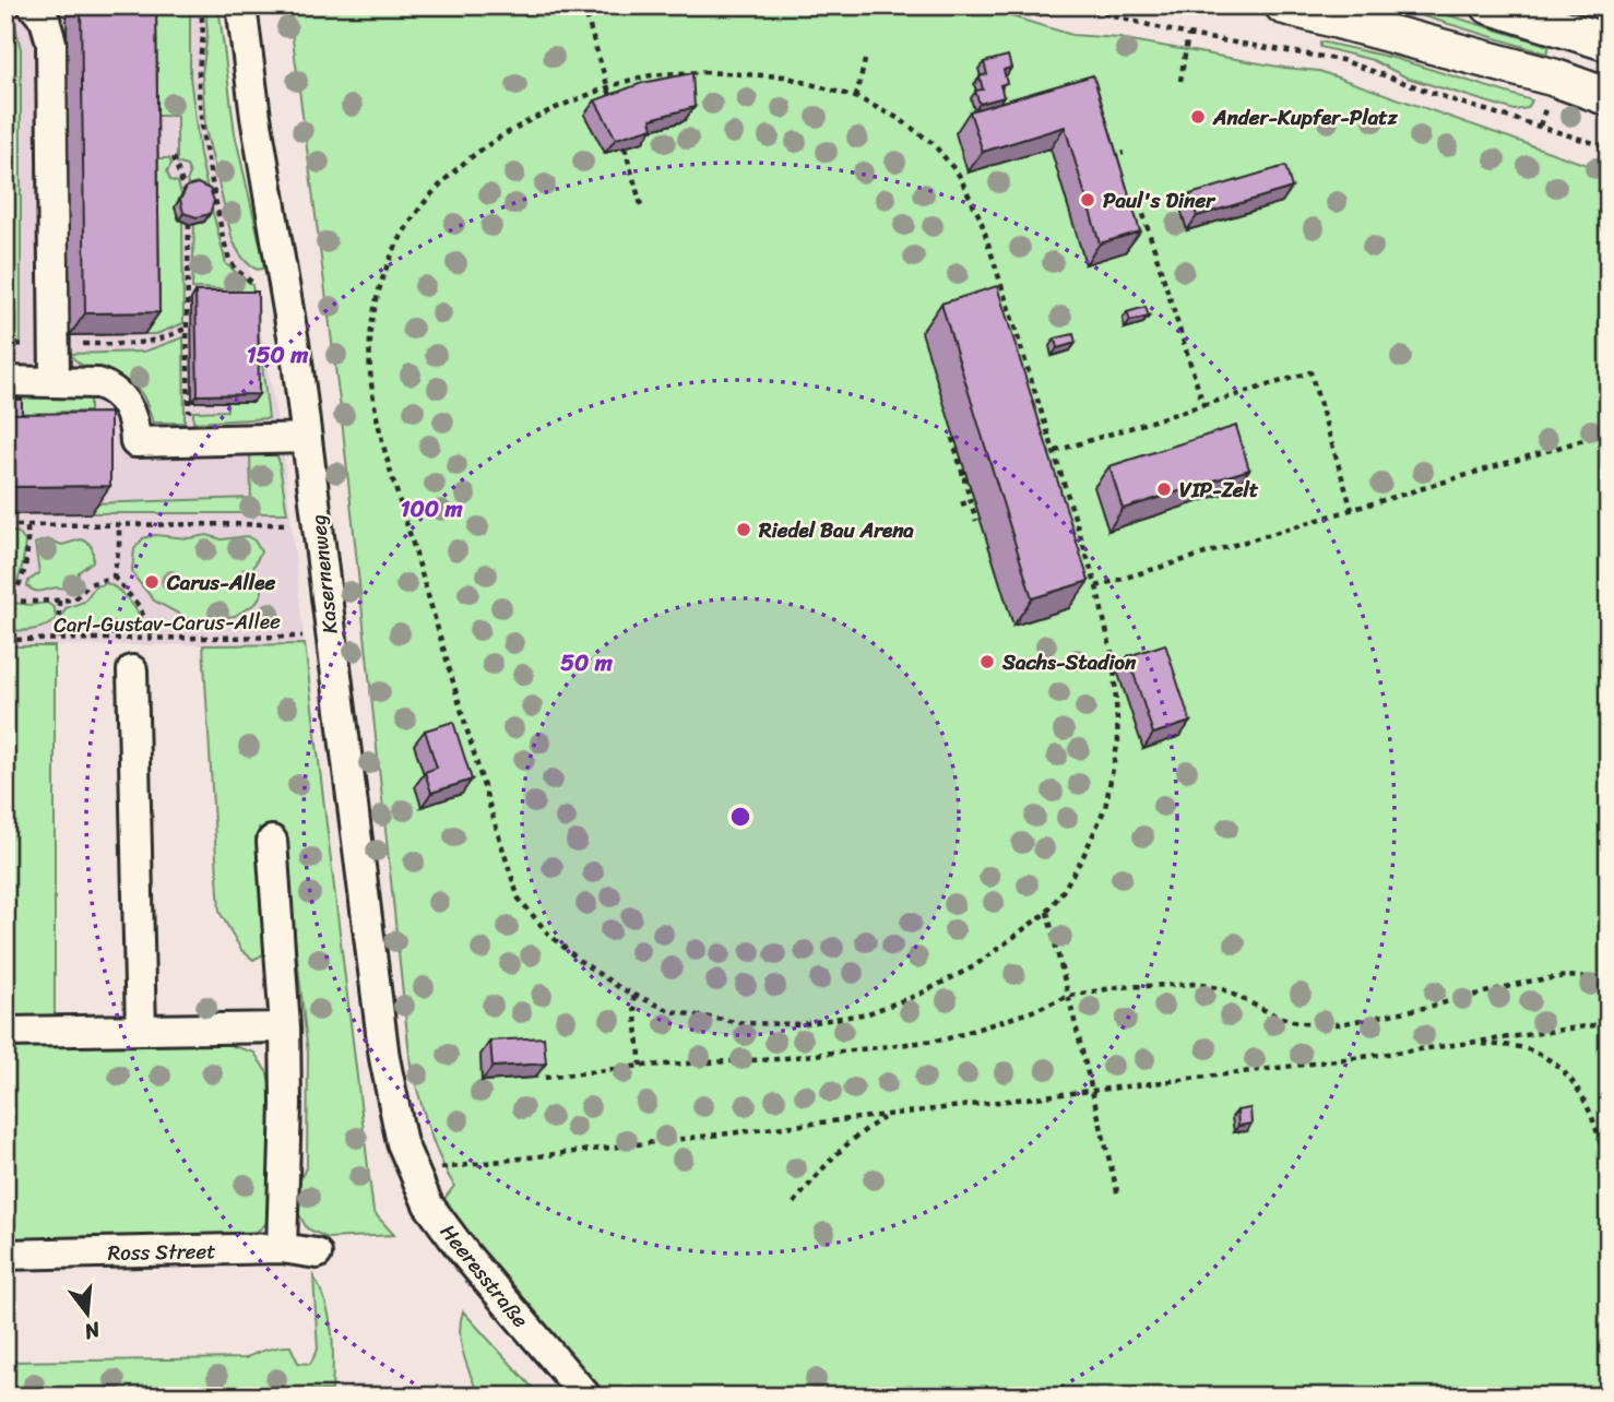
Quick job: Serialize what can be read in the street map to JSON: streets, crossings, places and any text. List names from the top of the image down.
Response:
{
  "streets": {
    "street": ["Kasernenweg", "Ross Street", "Heeresstraße"],
    "path": ["Carl-Gustav-Carus-Allee"]
  },
  "crossings": [
    ["Kasernenweg", "Carl-Gustav-Carus-Allee"],
    ["Kasernenweg", "Heeresstraße"]
  ],
  "places": [
    "Ander-Kupfer-Platz",
    "Paul's Diner",
    "VIP-Zelt",
    "Riedel Bau Arena",
    "Carus-Allee",
    "Sachs-Stadion"
  ],
  "north": "bottom",
  "rings": ["150 m", "100 m", "50 m"]
}
